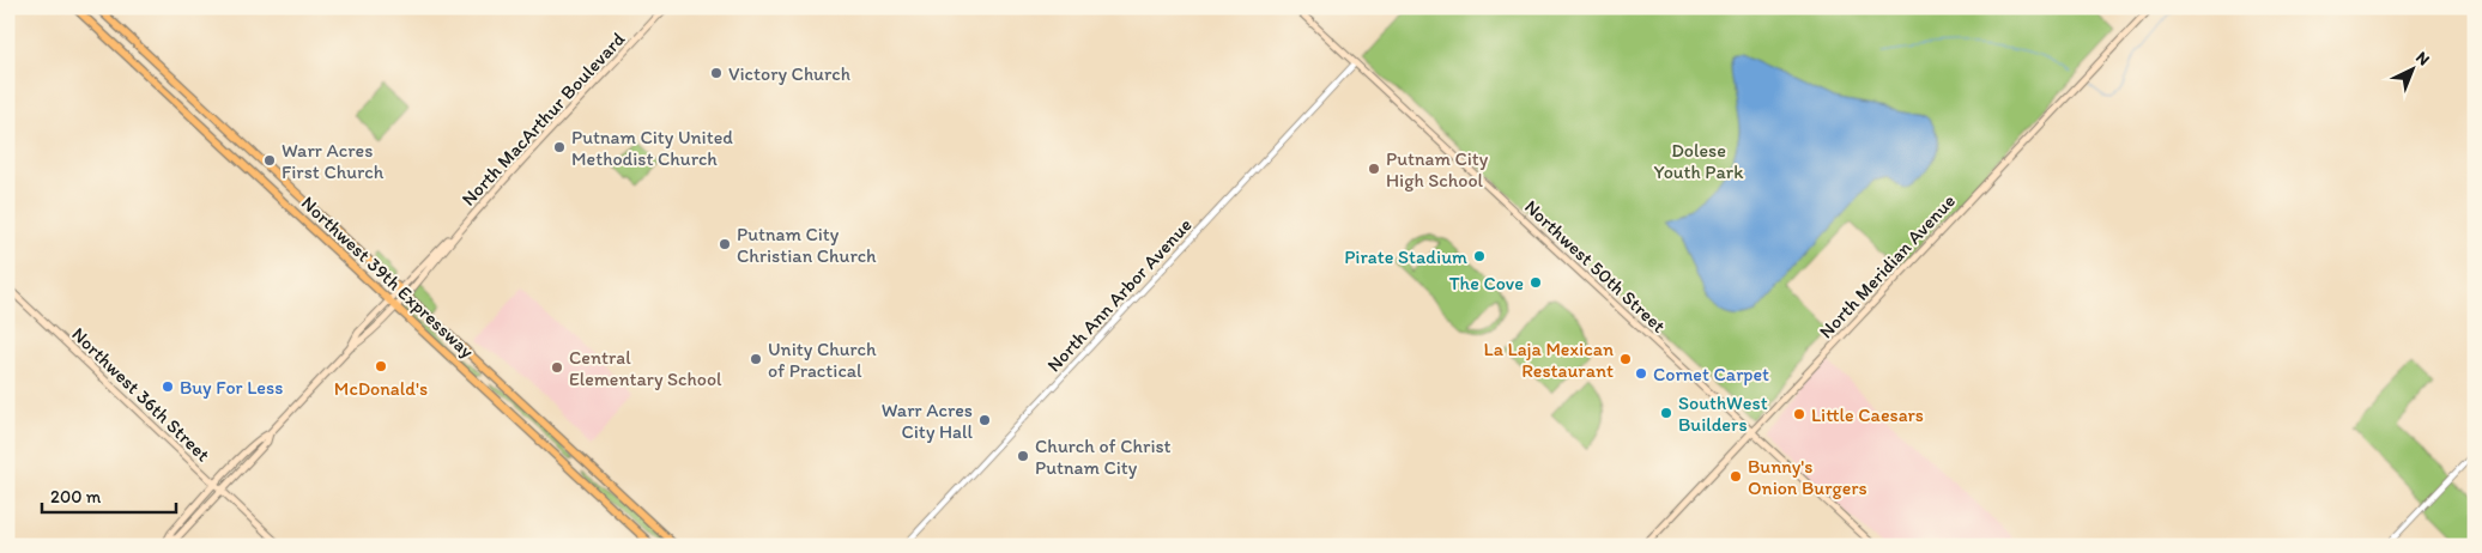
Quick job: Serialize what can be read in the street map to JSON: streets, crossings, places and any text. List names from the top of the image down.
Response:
{
  "streets": {
    "highway": ["Northwest 39th Expressway"],
    "main road": [
      "North MacArthur Boulevard",
      "Northwest 50th Street",
      "North Meridian Avenue",
      "Northwest 36th Street"
    ],
    "street": ["North Ann Arbor Avenue"]
  },
  "crossings": [
    ["North MacArthur Boulevard", "Northwest 39th Expressway"],
    ["North MacArthur Boulevard", "Northwest 36th Street"],
    ["Northwest 50th Street", "North Meridian Avenue"],
    ["Northwest 50th Street", "North Ann Arbor Avenue"]
  ],
  "parks": ["Dolese Youth Park"],
  "places": [
    "Victory Church",
    "Putnam City United Methodist Church",
    "Warr Acres First Church",
    "Putnam City High School",
    "Putnam City Christian Church",
    "Pirate Stadium",
    "The Cove",
    "Unity Church of Practical",
    "La Laja Mexican Restaurant",
    "McDonald's",
    "Central Elementary School",
    "Cornet Carpet",
    "Buy For Less",
    "SouthWest Builders",
    "Little Caesars",
    "Warr Acres City Hall",
    "Church of Christ Putnam City",
    "Bunny's Onion Burgers"
  ],
  "scale_bar": "200 m",
  "north": "top right"
}
